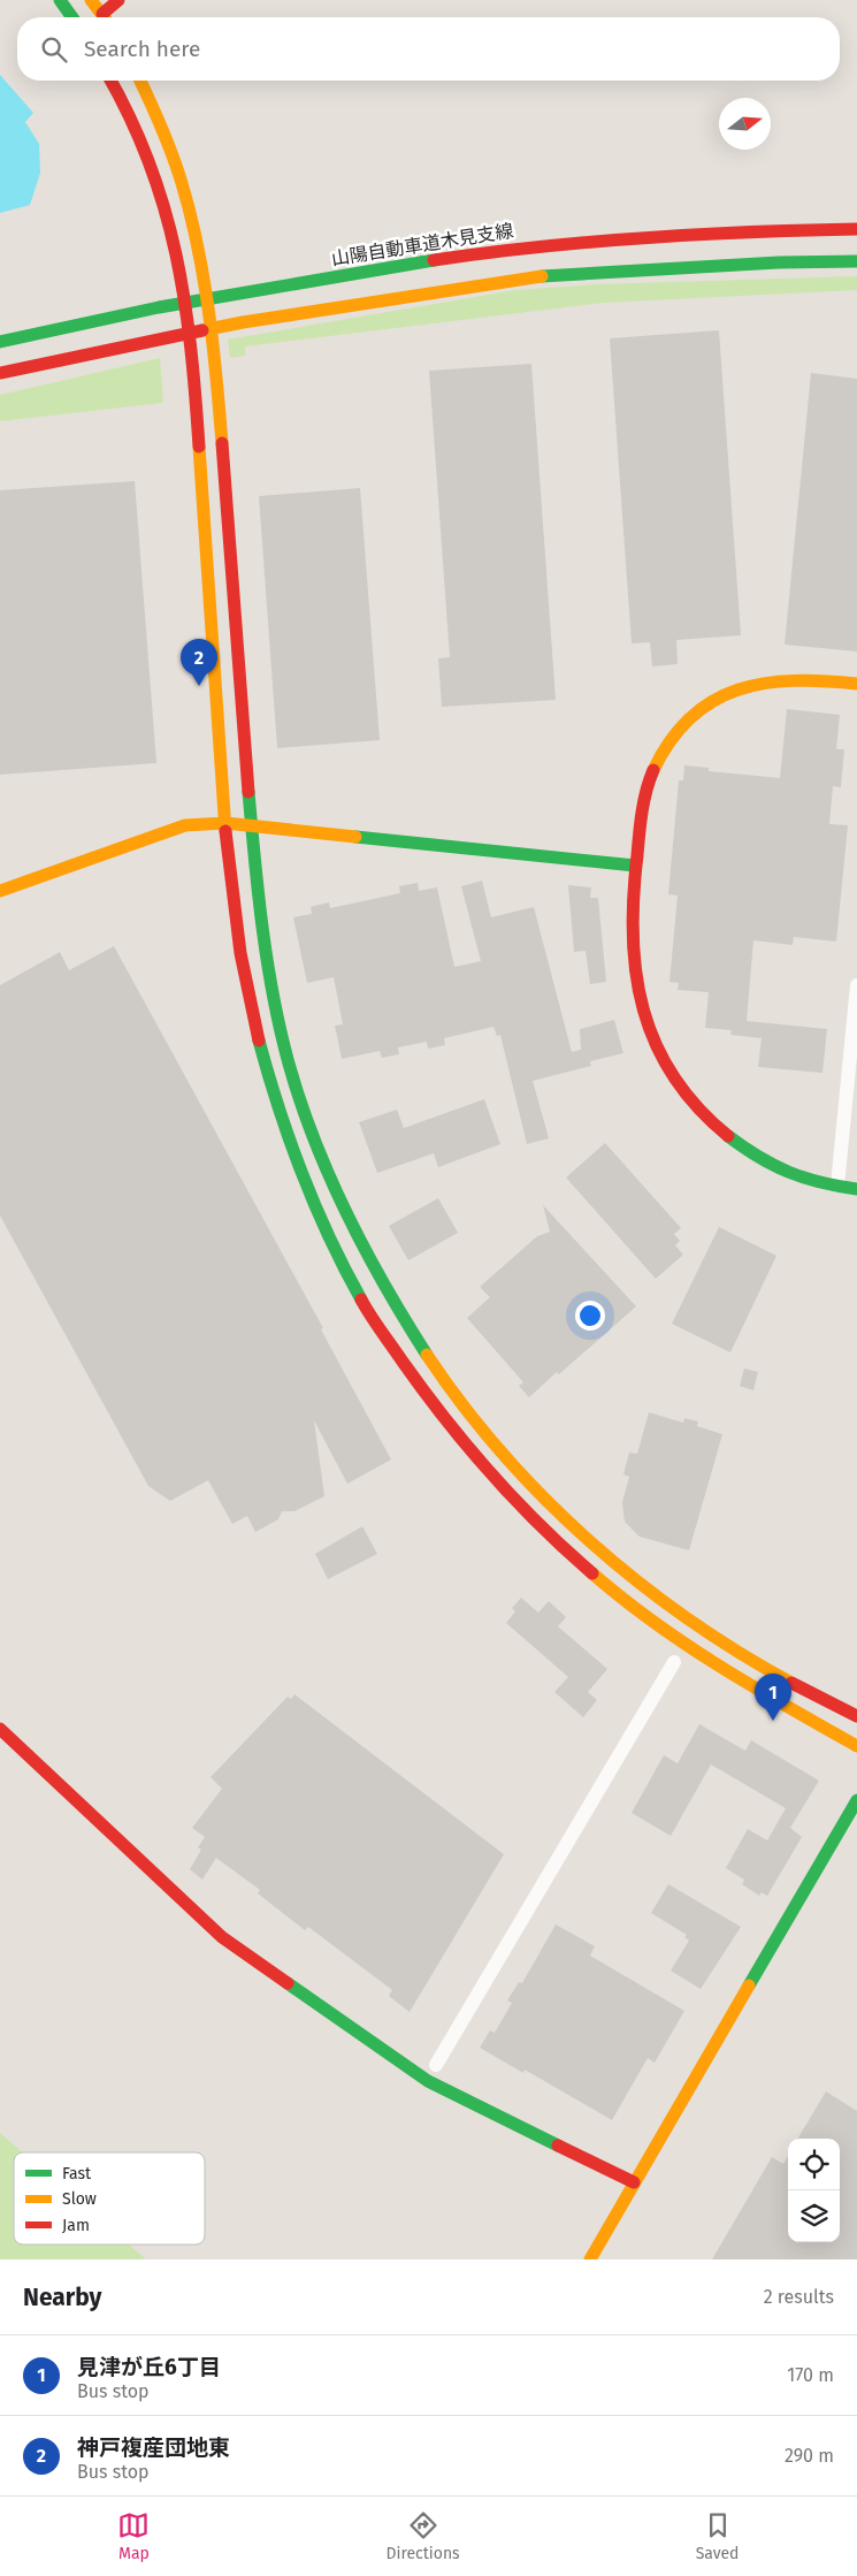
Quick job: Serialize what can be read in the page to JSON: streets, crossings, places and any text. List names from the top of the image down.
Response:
{
  "streets": {
    "main road": ["山陽自動車道木見支線"]
  },
  "legend": ["Fast", "Slow", "Jam"],
  "north": "right",
  "page": {
    "search": "Search here",
    "pins": ["2", "1"],
    "heading": ["Nearby", "2 results"],
    "list": [
      {
        "mark": "1",
        "name": "見津が丘6丁目",
        "note": "Bus stop",
        "value": "170 m"
      },
      {
        "mark": "2",
        "name": "神戸複産団地東",
        "note": "Bus stop",
        "value": "290 m"
      }
    ],
    "nav": ["Map", "Directions", "Saved"]
  }
}
